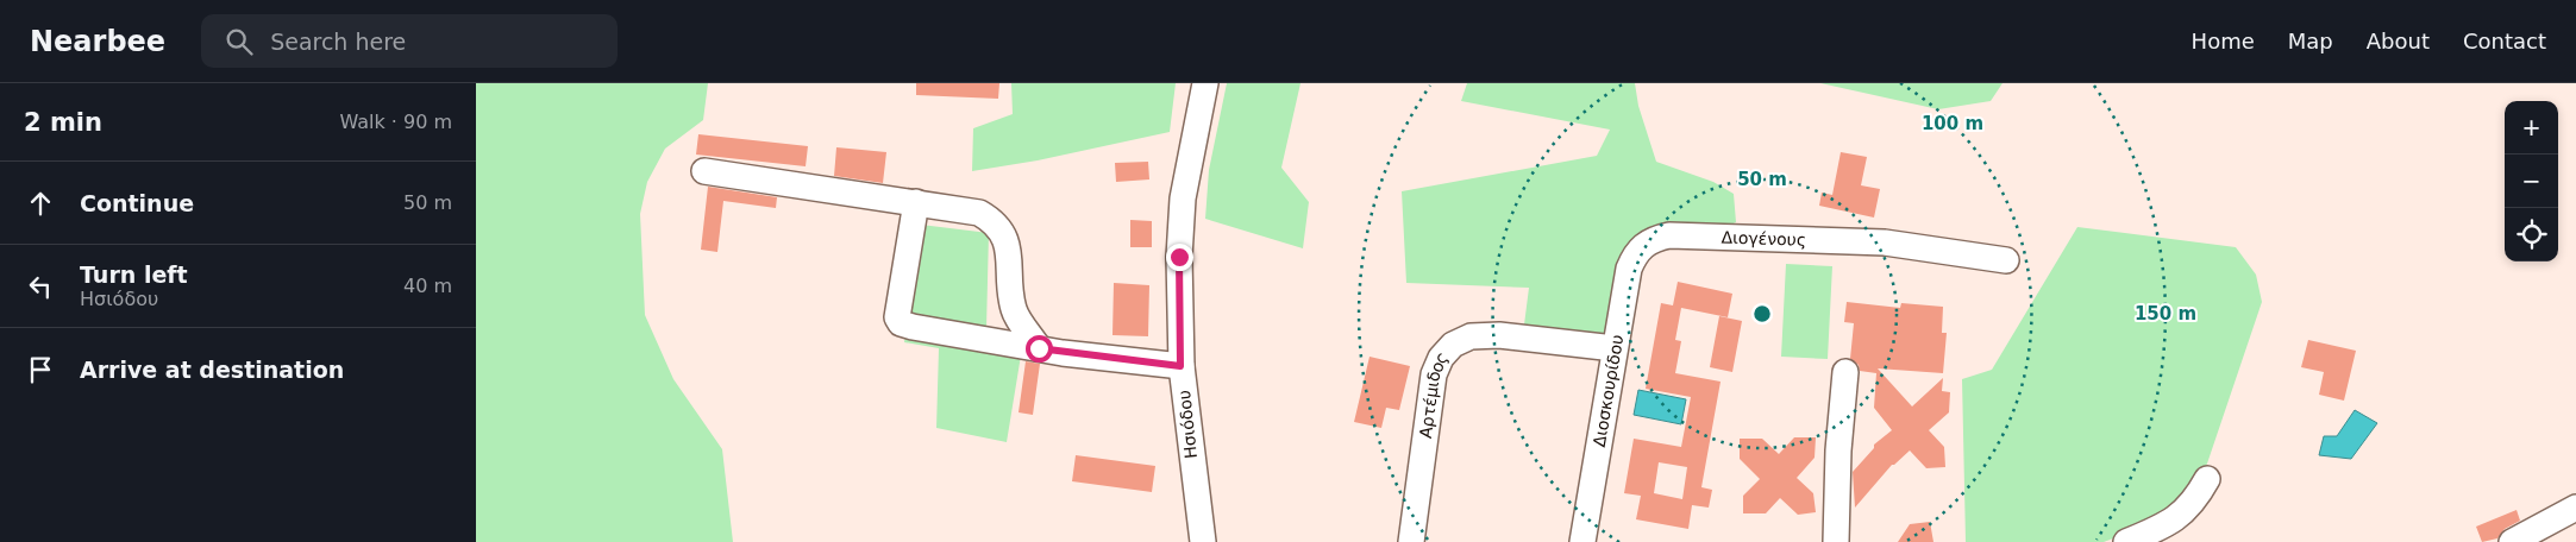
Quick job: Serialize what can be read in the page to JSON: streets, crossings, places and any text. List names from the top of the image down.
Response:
{
  "streets": {
    "street": [
      "Διογένους",
      "Διοσκουρίδου",
      "Αρτέμιδος",
      "Ησιόδου"
    ]
  },
  "crossings": [
    ["Διογένους", "Διοσκουρίδου"],
    ["Διοσκουρίδου", "Αρτέμιδος"]
  ],
  "page": {
    "header": "Nearbee",
    "search": "Search here",
    "nav": [
      "Home",
      "Map",
      "About",
      "Contact"
    ],
    "heading": ["2 min", "Walk · 90 m"],
    "map_buttons": ["+", "−"],
    "list": [
      ["Continue", "50 m"],
      ["Turn left", "Ησιόδου", "40 m"],
      "Arrive at destination"
    ]
  },
  "rings": ["100 m", "50 m", "150 m"]
}
